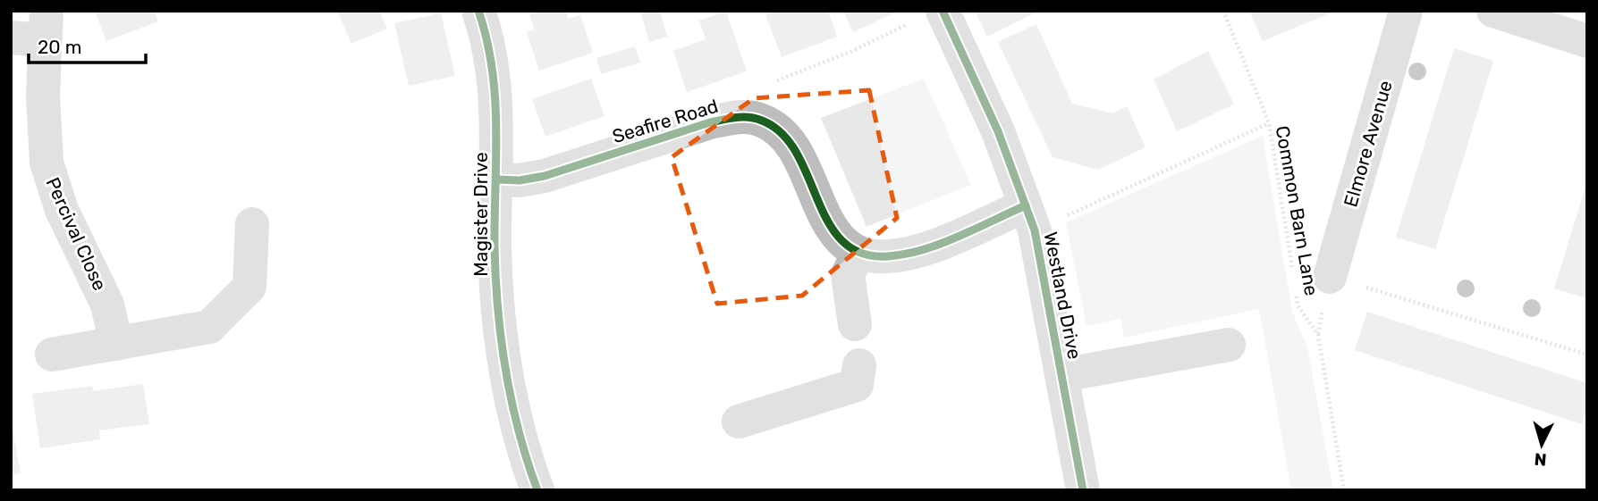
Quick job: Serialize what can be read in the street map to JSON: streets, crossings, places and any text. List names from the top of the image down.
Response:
{
  "streets": {
    "street": [
      "Seafire Road",
      "Elmore Avenue",
      "Magister Drive",
      "Percival Close",
      "Westland Drive"
    ],
    "path": ["Common Barn Lane"]
  },
  "crossings": [
    ["Seafire Road", "Magister Drive"]
  ],
  "scale_bar": "20 m",
  "north": "bottom"
}
